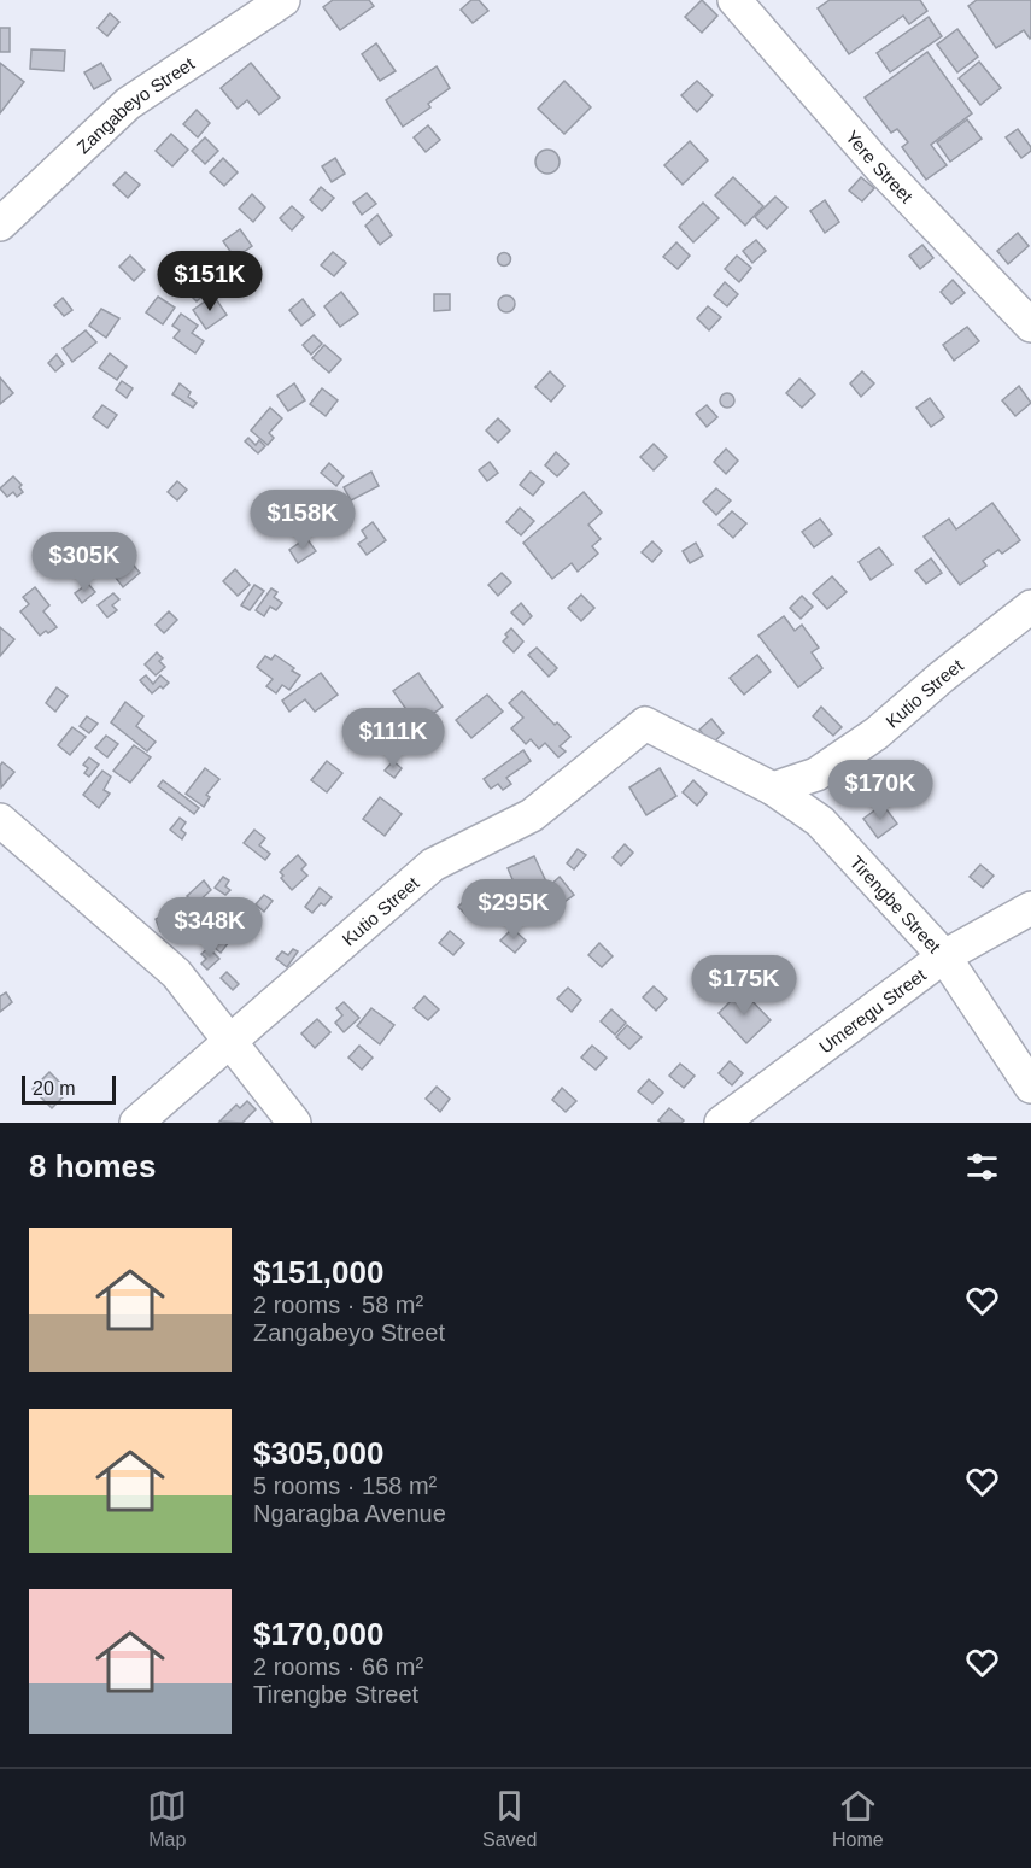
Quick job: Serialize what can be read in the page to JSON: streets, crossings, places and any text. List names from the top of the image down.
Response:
{
  "streets": {
    "street": [
      "Zangabeyo Street",
      "Yere Street",
      "Kutio Street",
      "Tirengbe Street",
      "Umeregu Street"
    ]
  },
  "crossings": [
    ["Kutio Street", "Tirengbe Street"],
    ["Tirengbe Street", "Umeregu Street"]
  ],
  "scale_bar": "20 m",
  "page": {
    "price": [
      "$151K",
      "$158K",
      "$305K",
      "$111K",
      "$170K",
      "$295K",
      "$348K",
      "$175K"
    ],
    "scale": "20 m",
    "heading": "8 homes",
    "list": [
      {
        "name": "$151,000",
        "note": "2 rooms · 58 m² · Zangabeyo Street"
      },
      {
        "name": "$305,000",
        "note": "5 rooms · 158 m² · Ngaragba Avenue"
      },
      {
        "name": "$170,000",
        "note": "2 rooms · 66 m² · Tirengbe Street"
      }
    ],
    "tabs": ["Map", "Saved", "Home"]
  }
}
